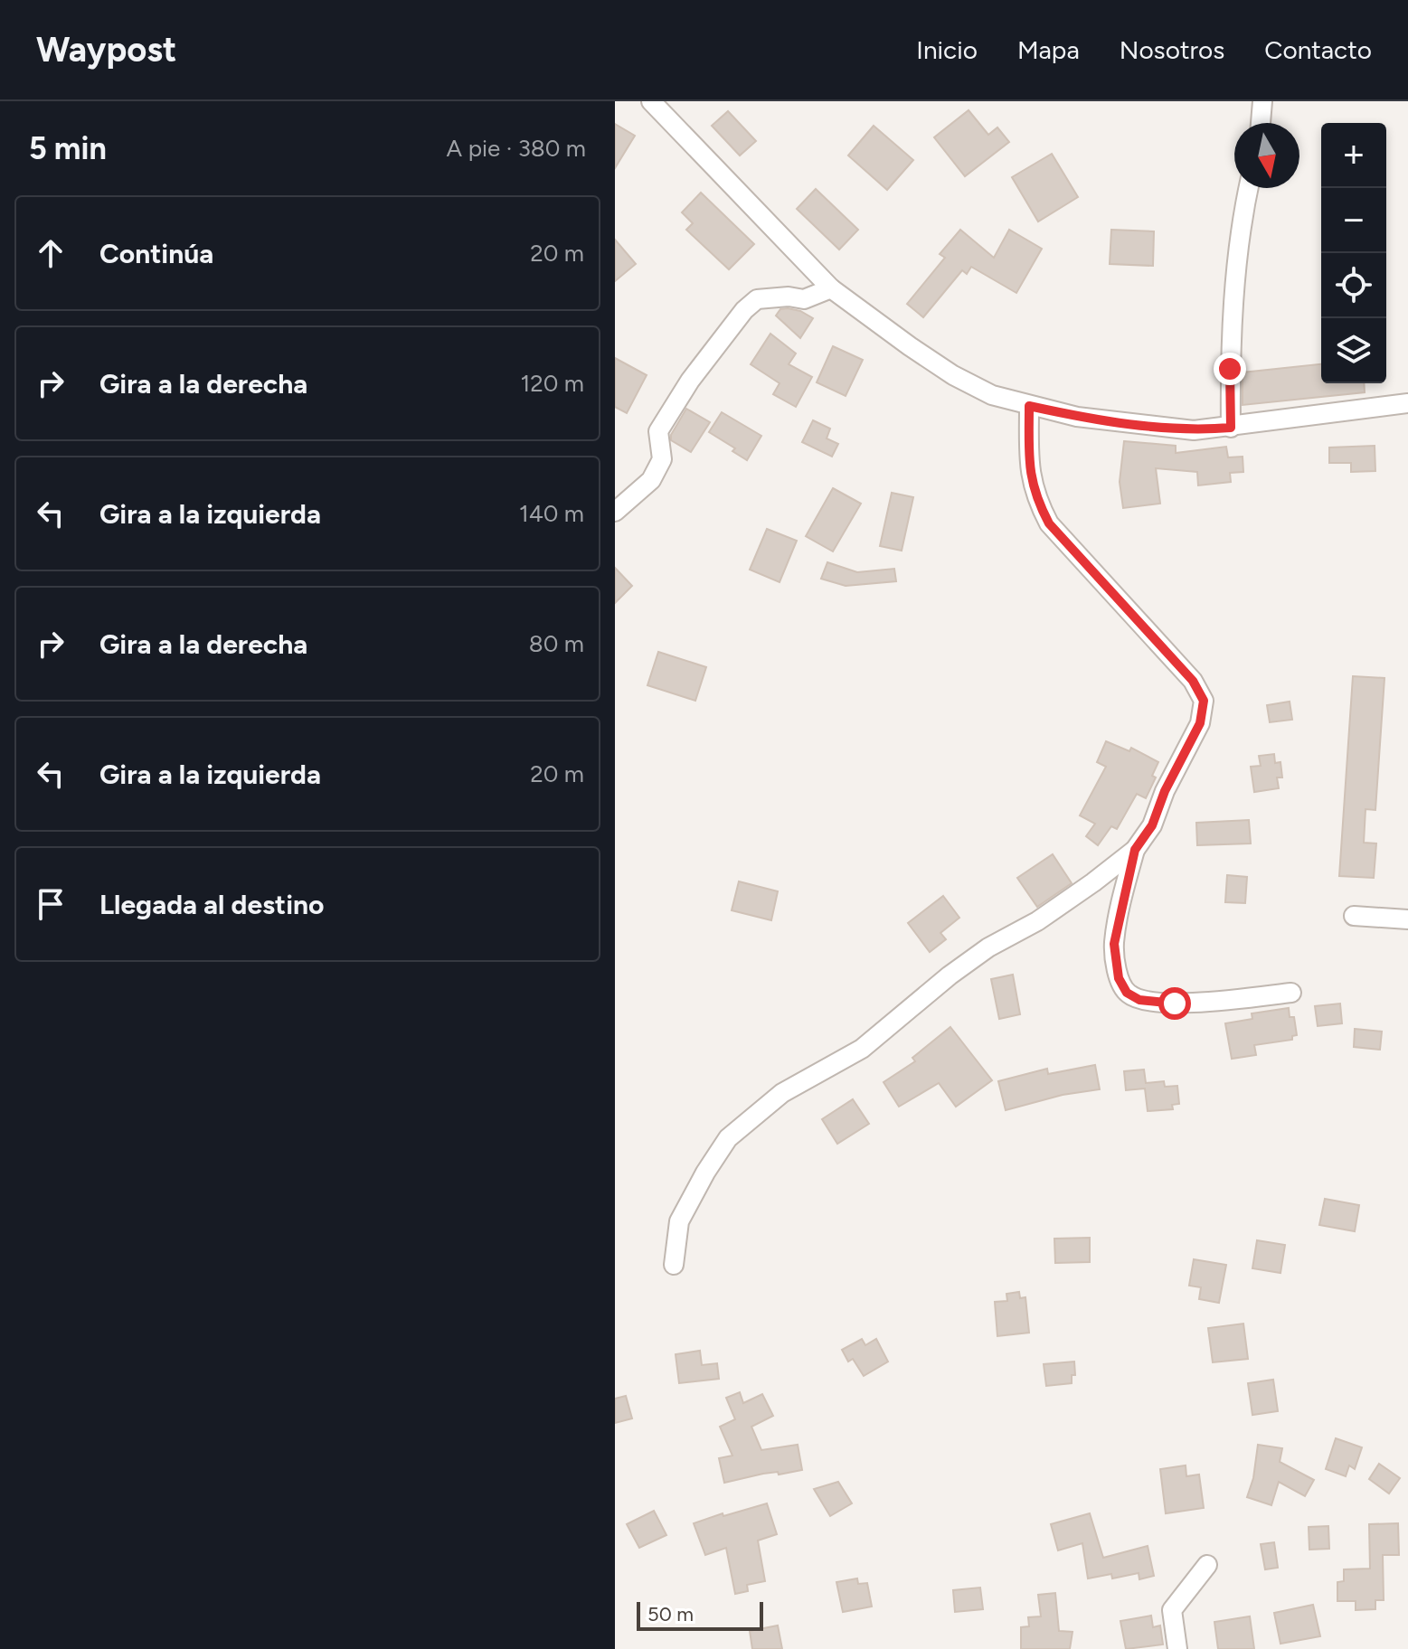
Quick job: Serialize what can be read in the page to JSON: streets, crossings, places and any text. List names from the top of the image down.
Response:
{
  "scale_bar": "50 m",
  "north": "bottom",
  "page": {
    "header": "Waypost",
    "nav": [
      "Inicio",
      "Mapa",
      "Nosotros",
      "Contacto"
    ],
    "heading": ["5 min", "A pie · 380 m"],
    "map_buttons": ["+", "−"],
    "list": [
      ["Continúa", "20 m"],
      ["Gira a la derecha", "120 m"],
      ["Gira a la izquierda", "140 m"],
      ["Gira a la derecha", "80 m"],
      ["Gira a la izquierda", "20 m"],
      "Llegada al destino"
    ],
    "scale": "50 m"
  }
}
